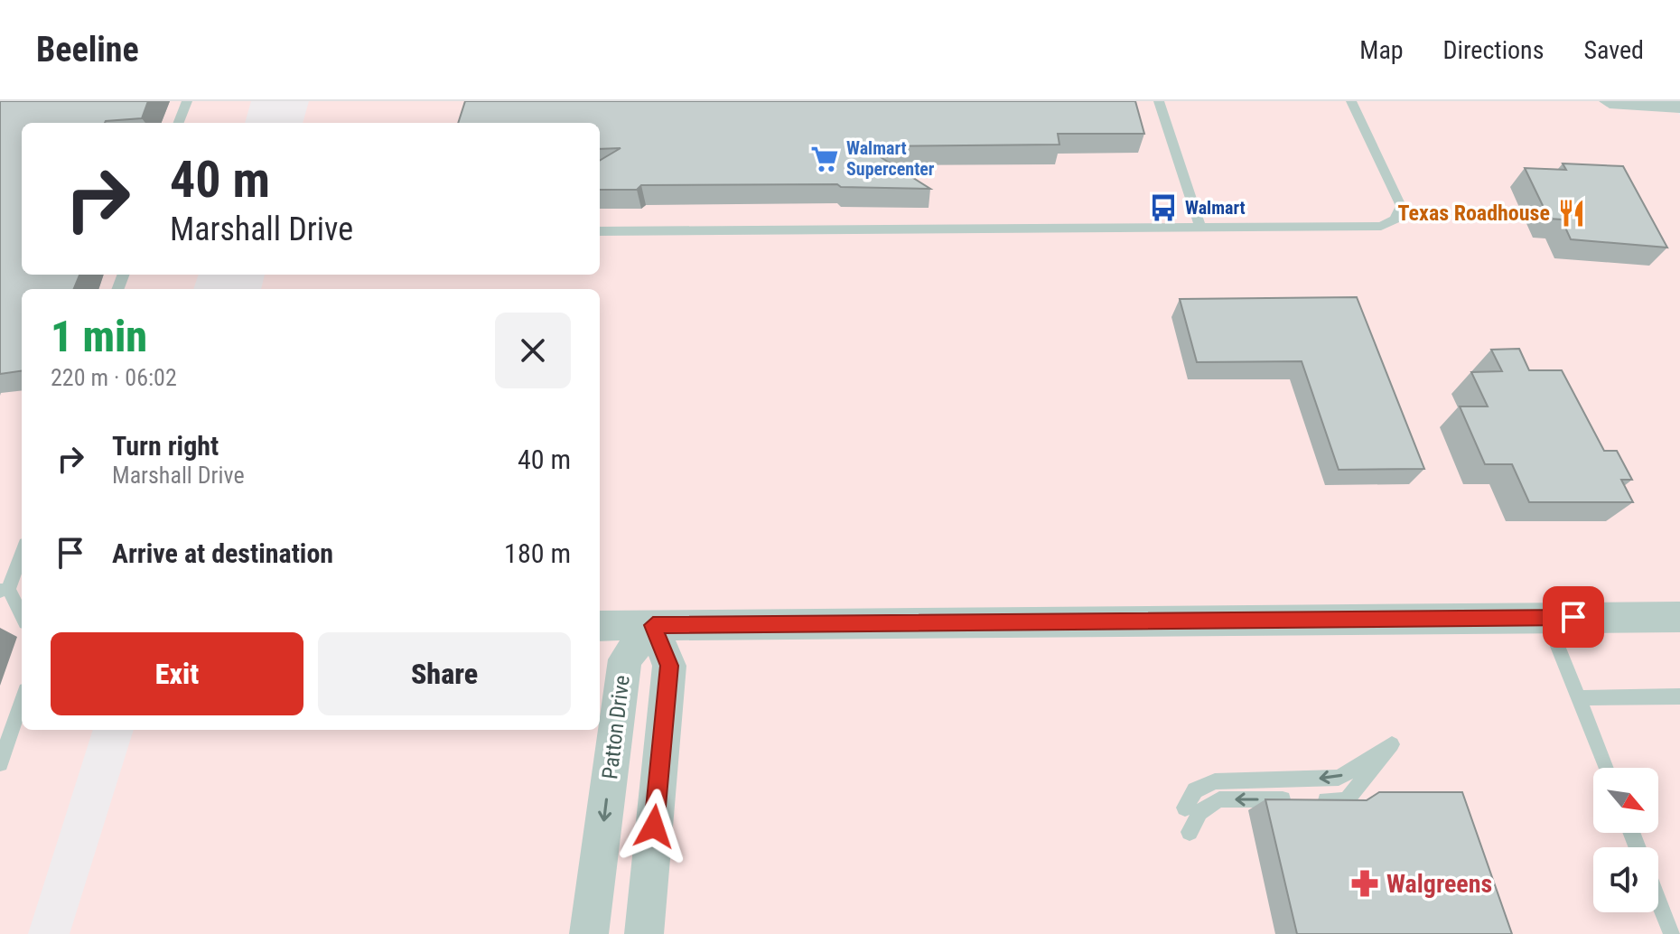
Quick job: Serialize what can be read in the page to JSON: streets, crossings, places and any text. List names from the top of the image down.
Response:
{
  "streets": {
    "street": ["Patton Drive"]
  },
  "places": {
    "supermarket": ["Walmart Supercenter"],
    "bus stop": ["Walmart"],
    "restaurant": ["Texas Roadhouse"],
    "pharmacy": ["Walgreens"]
  },
  "north": "bottom right",
  "page": {
    "header": "Beeline",
    "nav": ["Map", "Directions", "Saved"],
    "turn": ["40 m", "Marshall Drive"],
    "heading": ["1 min", "220 m · 06:02"],
    "list": [
      {
        "name": "Turn right",
        "note": "Marshall Drive",
        "value": "40 m"
      },
      {
        "name": "Arrive at destination",
        "value": "180 m"
      }
    ],
    "buttons": ["Exit", "Share"]
  }
}
